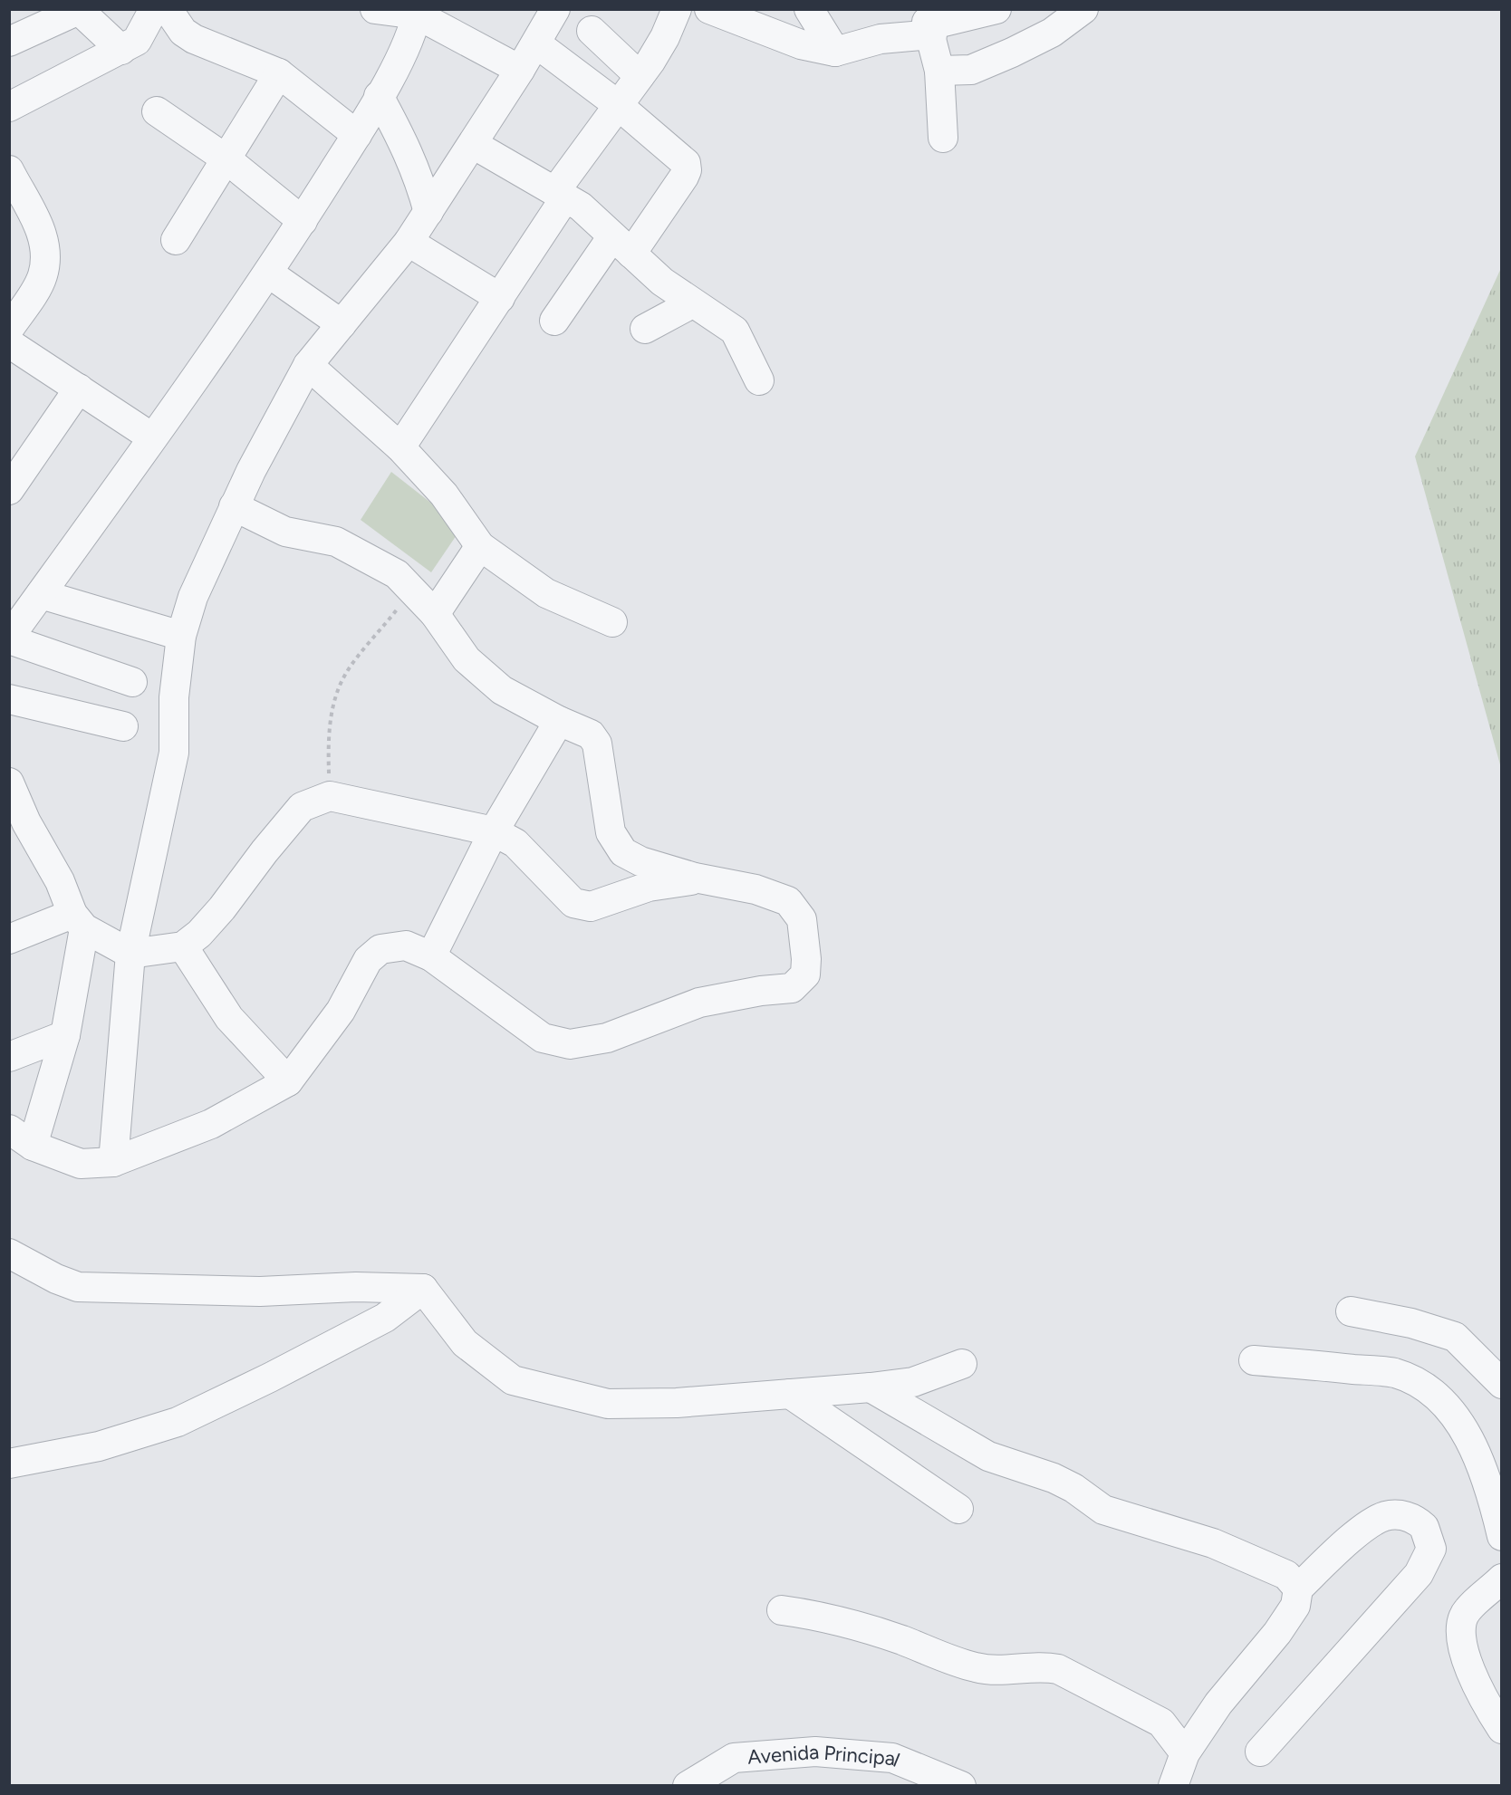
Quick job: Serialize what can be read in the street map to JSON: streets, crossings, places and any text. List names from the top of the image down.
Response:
{
  "streets": {
    "street": ["Avenida Principal"]
  }
}
